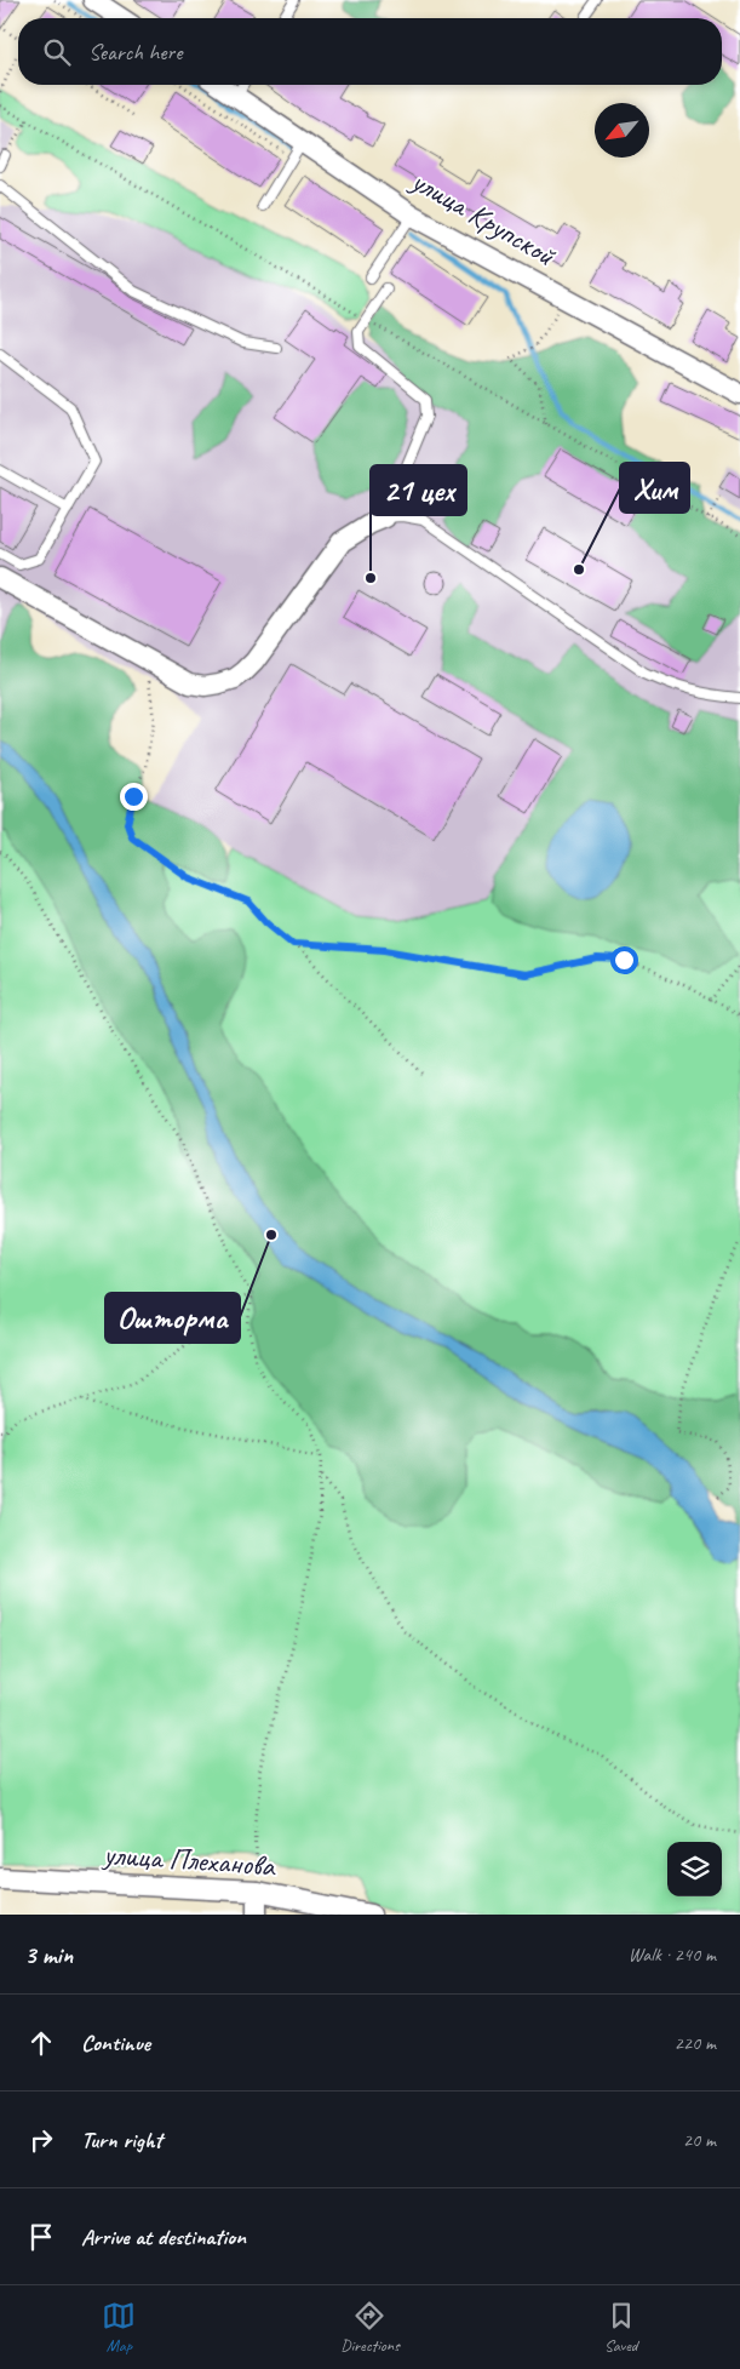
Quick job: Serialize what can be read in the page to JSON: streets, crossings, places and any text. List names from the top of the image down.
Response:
{
  "streets": {
    "street": ["улица Крупской", "улица Плеханова"]
  },
  "places": ["Хим", "21 цех", "Ошторма"],
  "north": "bottom left",
  "page": {
    "search": "Search here",
    "heading": ["3 min", "Walk · 240 m"],
    "list": [
      ["Continue", "220 m"],
      ["Turn right", "20 m"],
      "Arrive at destination"
    ],
    "nav": ["Map", "Directions", "Saved"]
  }
}
